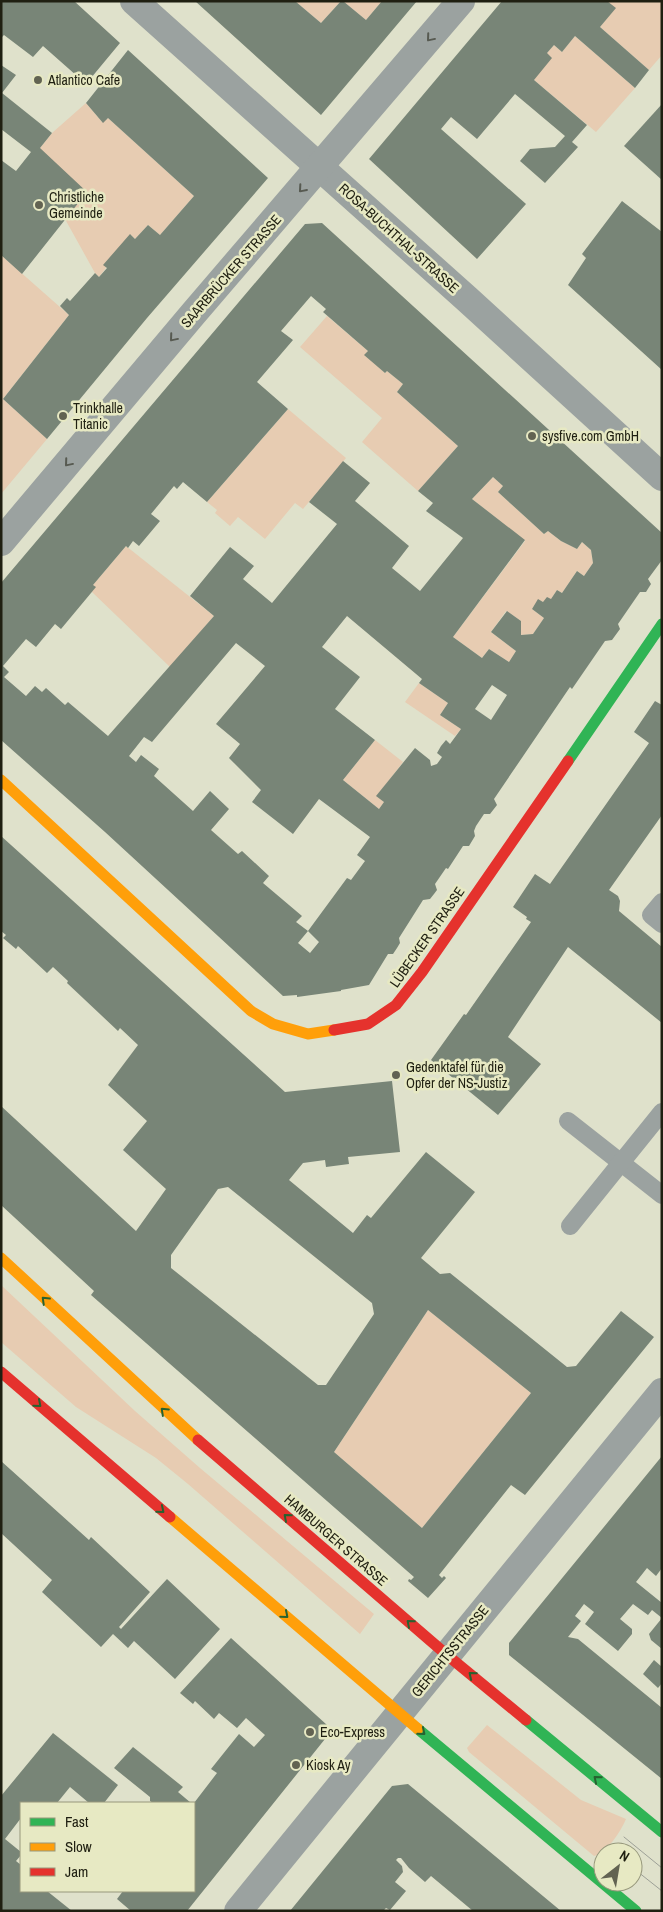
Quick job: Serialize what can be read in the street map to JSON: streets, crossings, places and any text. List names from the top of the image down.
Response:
{
  "streets": {
    "main road": ["LÜBECKER STRASSE", "HAMBURGER STRASSE"],
    "street": ["ROSA-BUCHTHAL-STRASSE", "SAARBRÜCKER STRASSE", "GERICHTSSTRASSE"]
  },
  "crossings": [
    ["ROSA-BUCHTHAL-STRASSE", "SAARBRÜCKER STRASSE"],
    ["HAMBURGER STRASSE", "GERICHTSSTRASSE"]
  ],
  "one_way": ["SAARBRÜCKER STRASSE"],
  "places": [
    "Atlantico Cafe",
    "Christliche Gemeinde",
    "Trinkhalle Titanic",
    "sysfive.com GmbH",
    "Gedenktafel für die Opfer der NS-Justiz",
    "Eco-Express",
    "Kiosk Ay"
  ],
  "legend": ["Fast", "Slow", "Jam"],
  "north": "top right"
}
